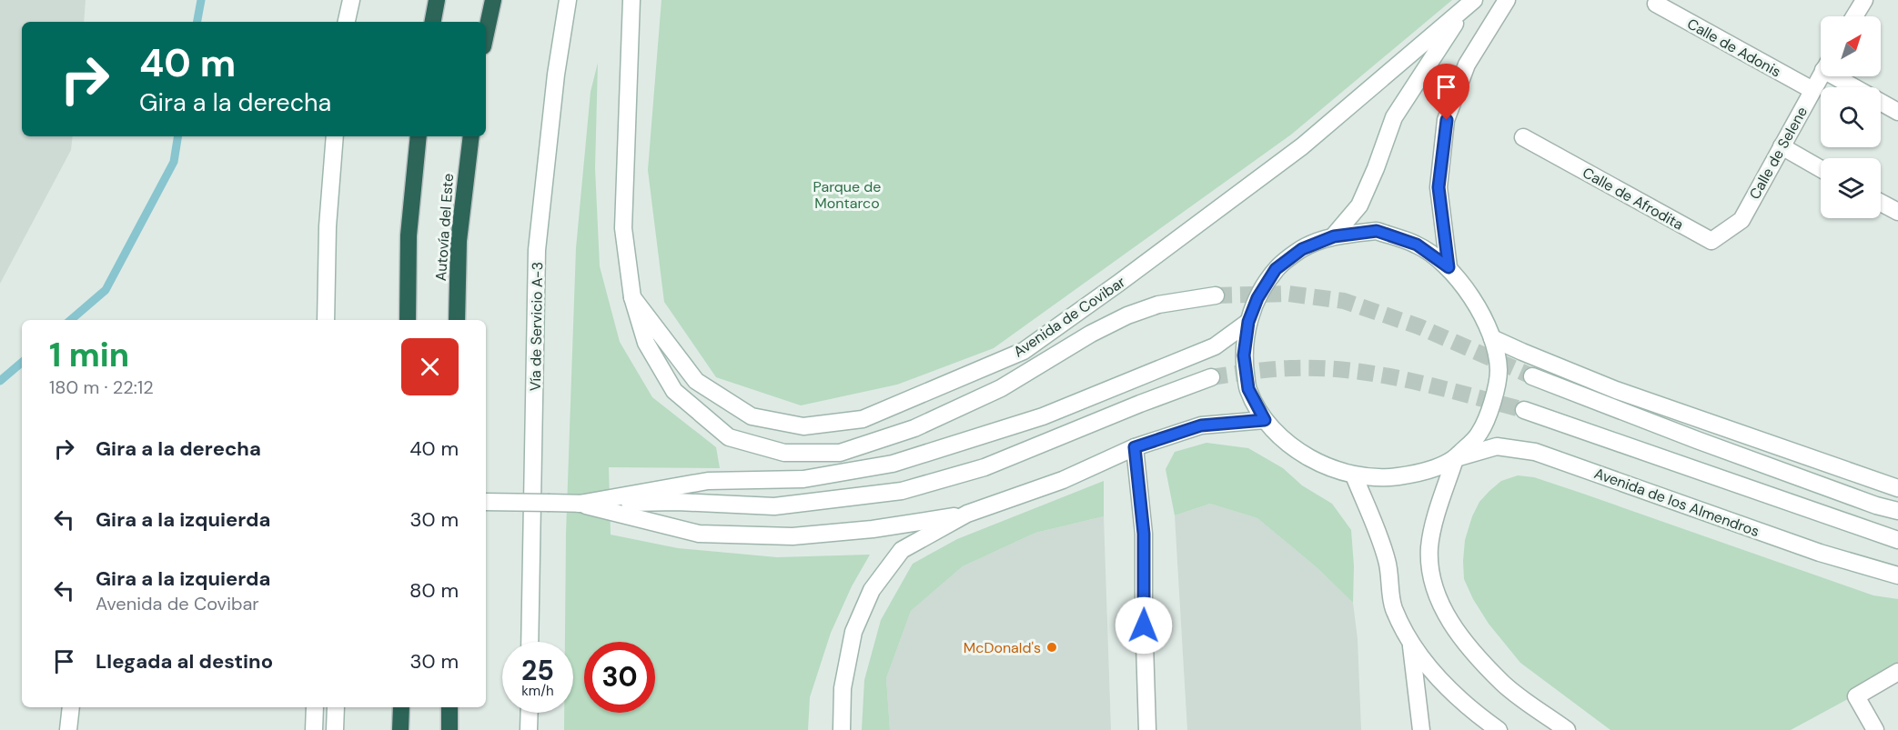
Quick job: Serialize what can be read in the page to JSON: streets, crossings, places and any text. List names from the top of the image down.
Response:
{
  "streets": {
    "highway": ["Autovía del Este"],
    "main road": [
      "Calle de Adonis",
      "Calle de Selene",
      "Calle de Afrodita",
      "Avenida de Covibar",
      "Vía de Servicio A-3",
      "Avenida de los Almendros"
    ]
  },
  "crossings": [
    ["Calle de Adonis", "Calle de Selene"],
    ["Calle de Selene", "Calle de Afrodita"]
  ],
  "parks": ["Parque de Montarco"],
  "places": ["McDonald's"],
  "north": "top right",
  "page": {
    "turn": ["40 m", "Gira a la derecha"],
    "heading": ["1 min", "180 m · 22:12"],
    "list": [
      {
        "name": "Gira a la derecha",
        "value": "40 m"
      },
      {
        "name": "Gira a la izquierda",
        "value": "30 m"
      },
      {
        "name": "Gira a la izquierda",
        "note": "Avenida de Covibar",
        "value": "80 m"
      },
      {
        "name": "Llegada al destino",
        "value": "30 m"
      }
    ],
    "speed": "25 km/h",
    "limit": "30"
  }
}
